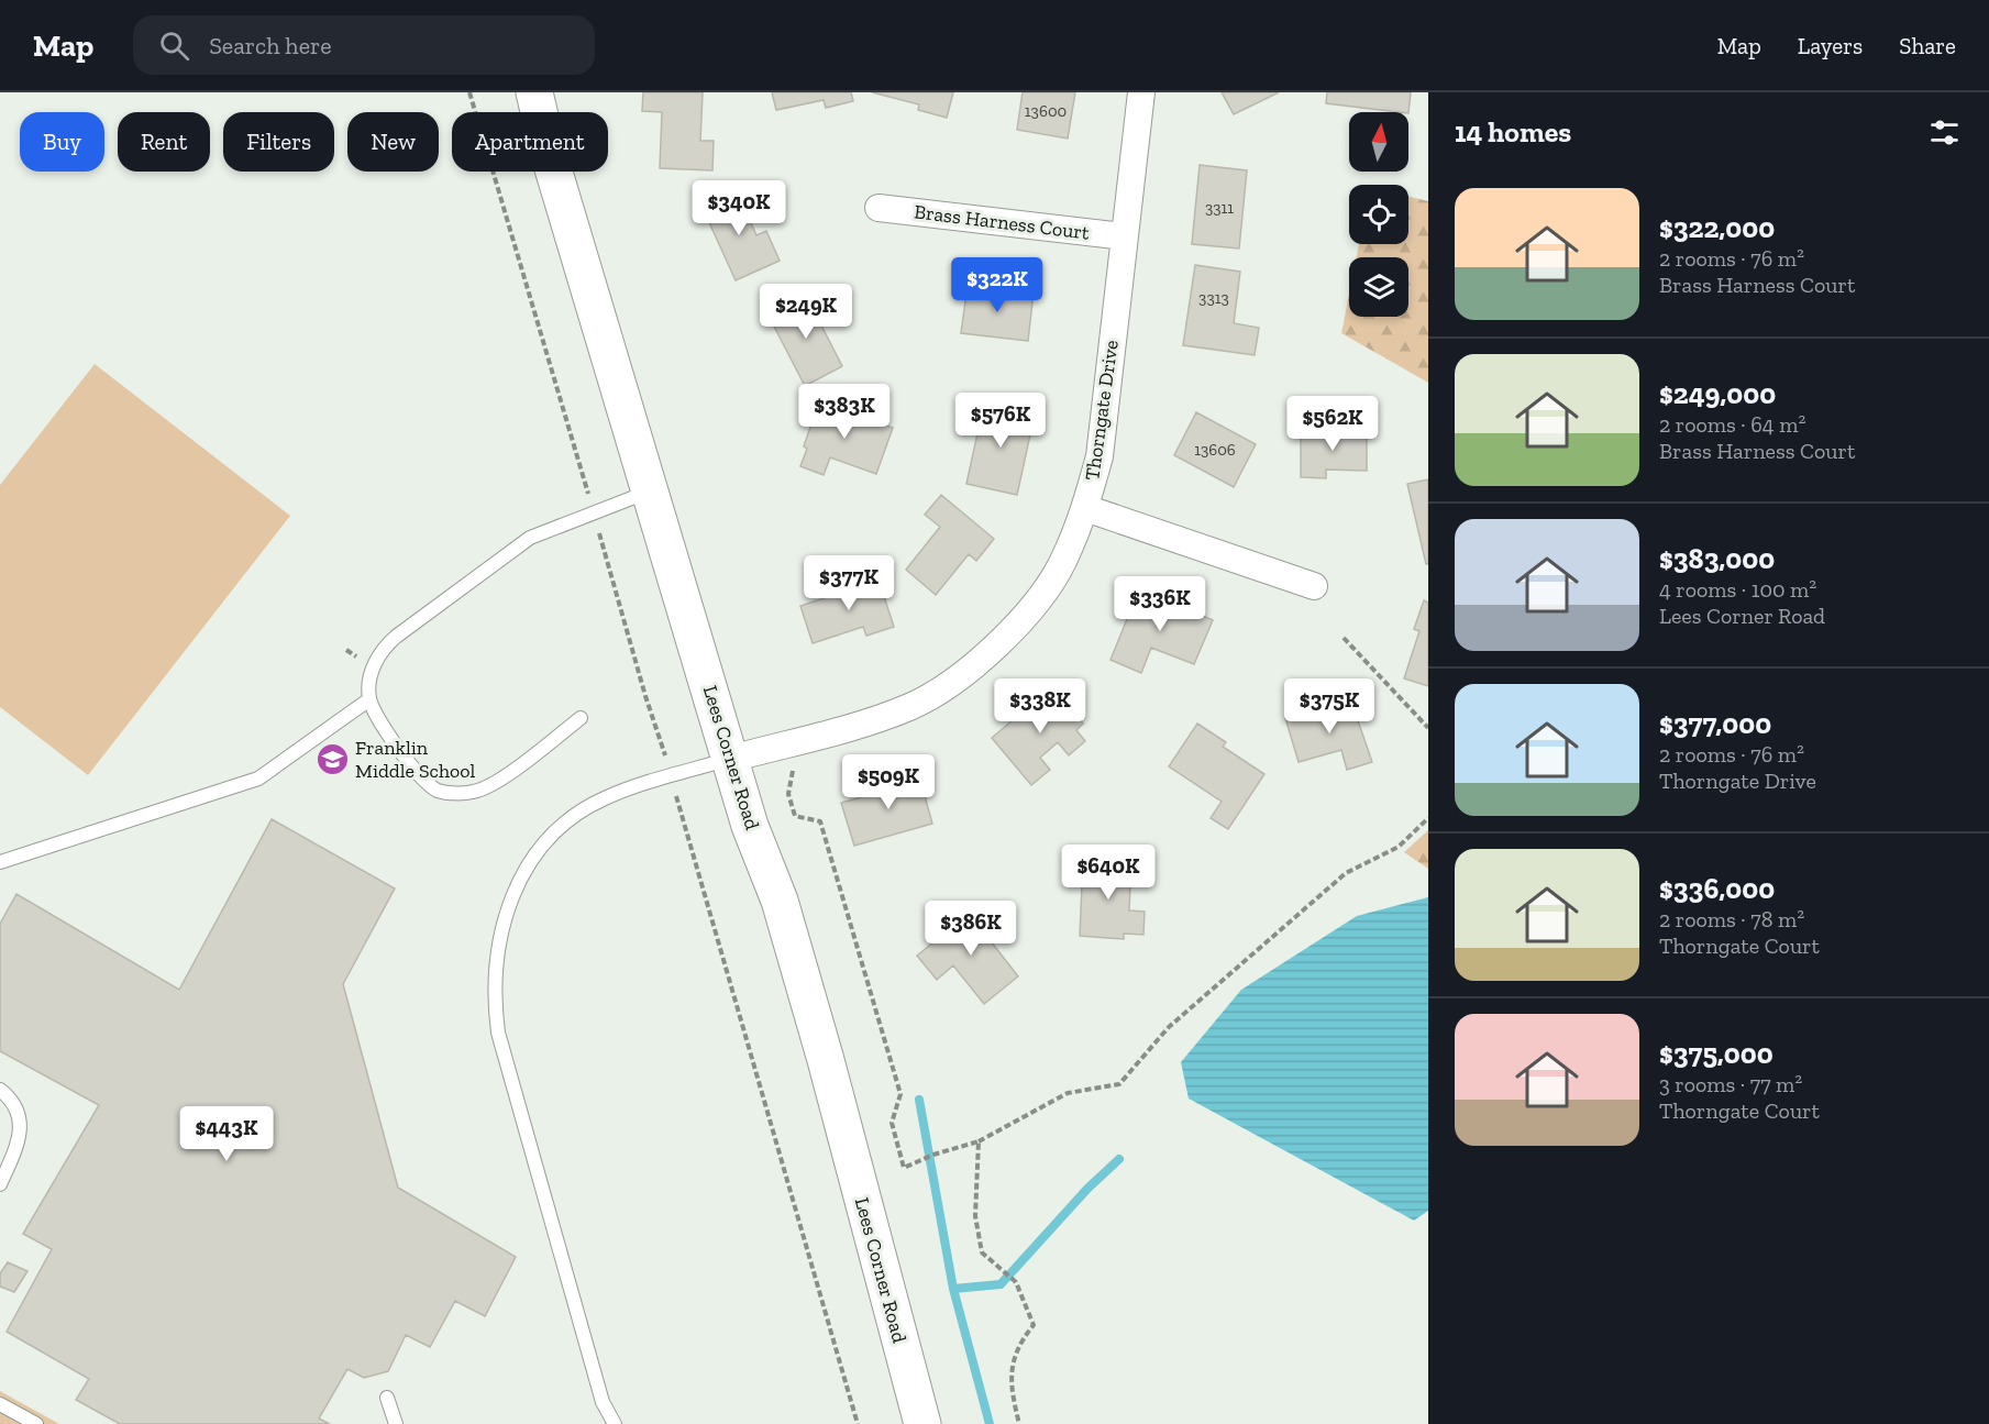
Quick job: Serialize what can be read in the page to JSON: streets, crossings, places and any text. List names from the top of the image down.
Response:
{
  "streets": {
    "street": ["Brass Harness Court", "Thorngate Drive", "Lees Corner Road"]
  },
  "crossings": [
    ["Brass Harness Court", "Thorngate Drive"],
    ["Thorngate Drive", "Lees Corner Road"]
  ],
  "places": {
    "school or university": ["Franklin Middle School"]
  },
  "house_numbers": [
    "13600",
    "3311",
    "3313",
    "13606"
  ],
  "north": "top",
  "page": {
    "header": "Map",
    "search": "Search here",
    "nav": ["Map", "Layers", "Share"],
    "heading": "14 homes",
    "chip": [
      "Buy",
      "Rent",
      "Filters",
      "New",
      "Apartment"
    ],
    "list": [
      {
        "name": "$322,000",
        "note": "2 rooms · 76 m² · Brass Harness Court"
      },
      {
        "name": "$249,000",
        "note": "2 rooms · 64 m² · Brass Harness Court"
      },
      {
        "name": "$383,000",
        "note": "4 rooms · 100 m² · Lees Corner Road"
      },
      {
        "name": "$377,000",
        "note": "2 rooms · 76 m² · Thorngate Drive"
      },
      {
        "name": "$336,000",
        "note": "2 rooms · 78 m² · Thorngate Court"
      },
      {
        "name": "$375,000",
        "note": "3 rooms · 77 m² · Thorngate Court"
      }
    ],
    "price": [
      "$340K",
      "$322K",
      "$249K",
      "$383K",
      "$576K",
      "$562K",
      "$377K",
      "$336K",
      "$338K",
      "$375K",
      "$509K",
      "$640K",
      "$386K",
      "$443K"
    ]
  }
}
